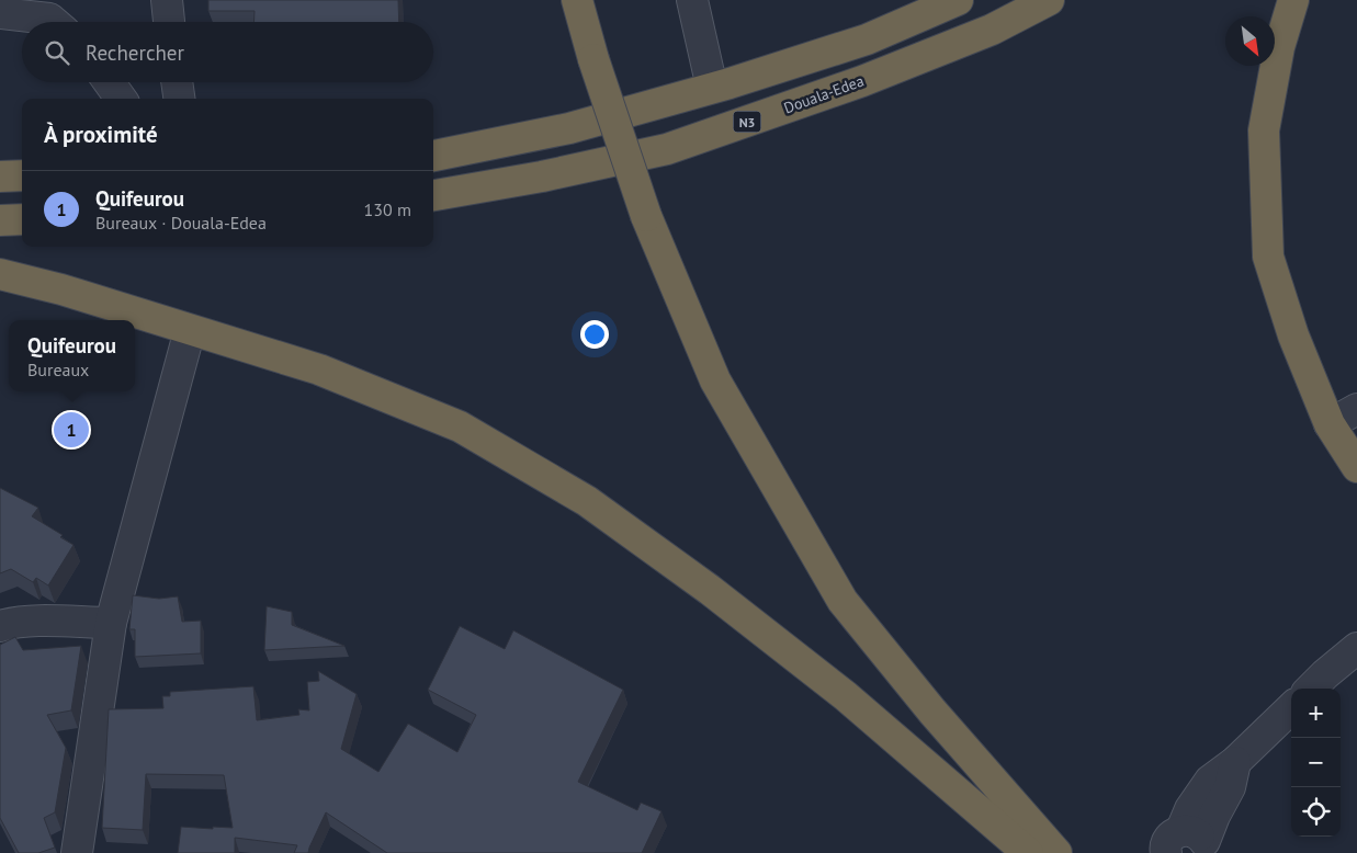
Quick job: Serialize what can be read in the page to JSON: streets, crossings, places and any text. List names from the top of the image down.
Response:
{
  "streets": {
    "highway": ["Douala-Edea", "N3"]
  },
  "north": "bottom right",
  "page": {
    "search": "Rechercher",
    "heading": "À proximité",
    "list": [
      {
        "mark": "1",
        "name": "Quifeurou",
        "note": "Bureaux · Douala-Edea",
        "value": "130 m"
      }
    ],
    "popup": ["Quifeurou", "Bureaux"],
    "pins": "1",
    "map_buttons": ["+", "−"]
  }
}
